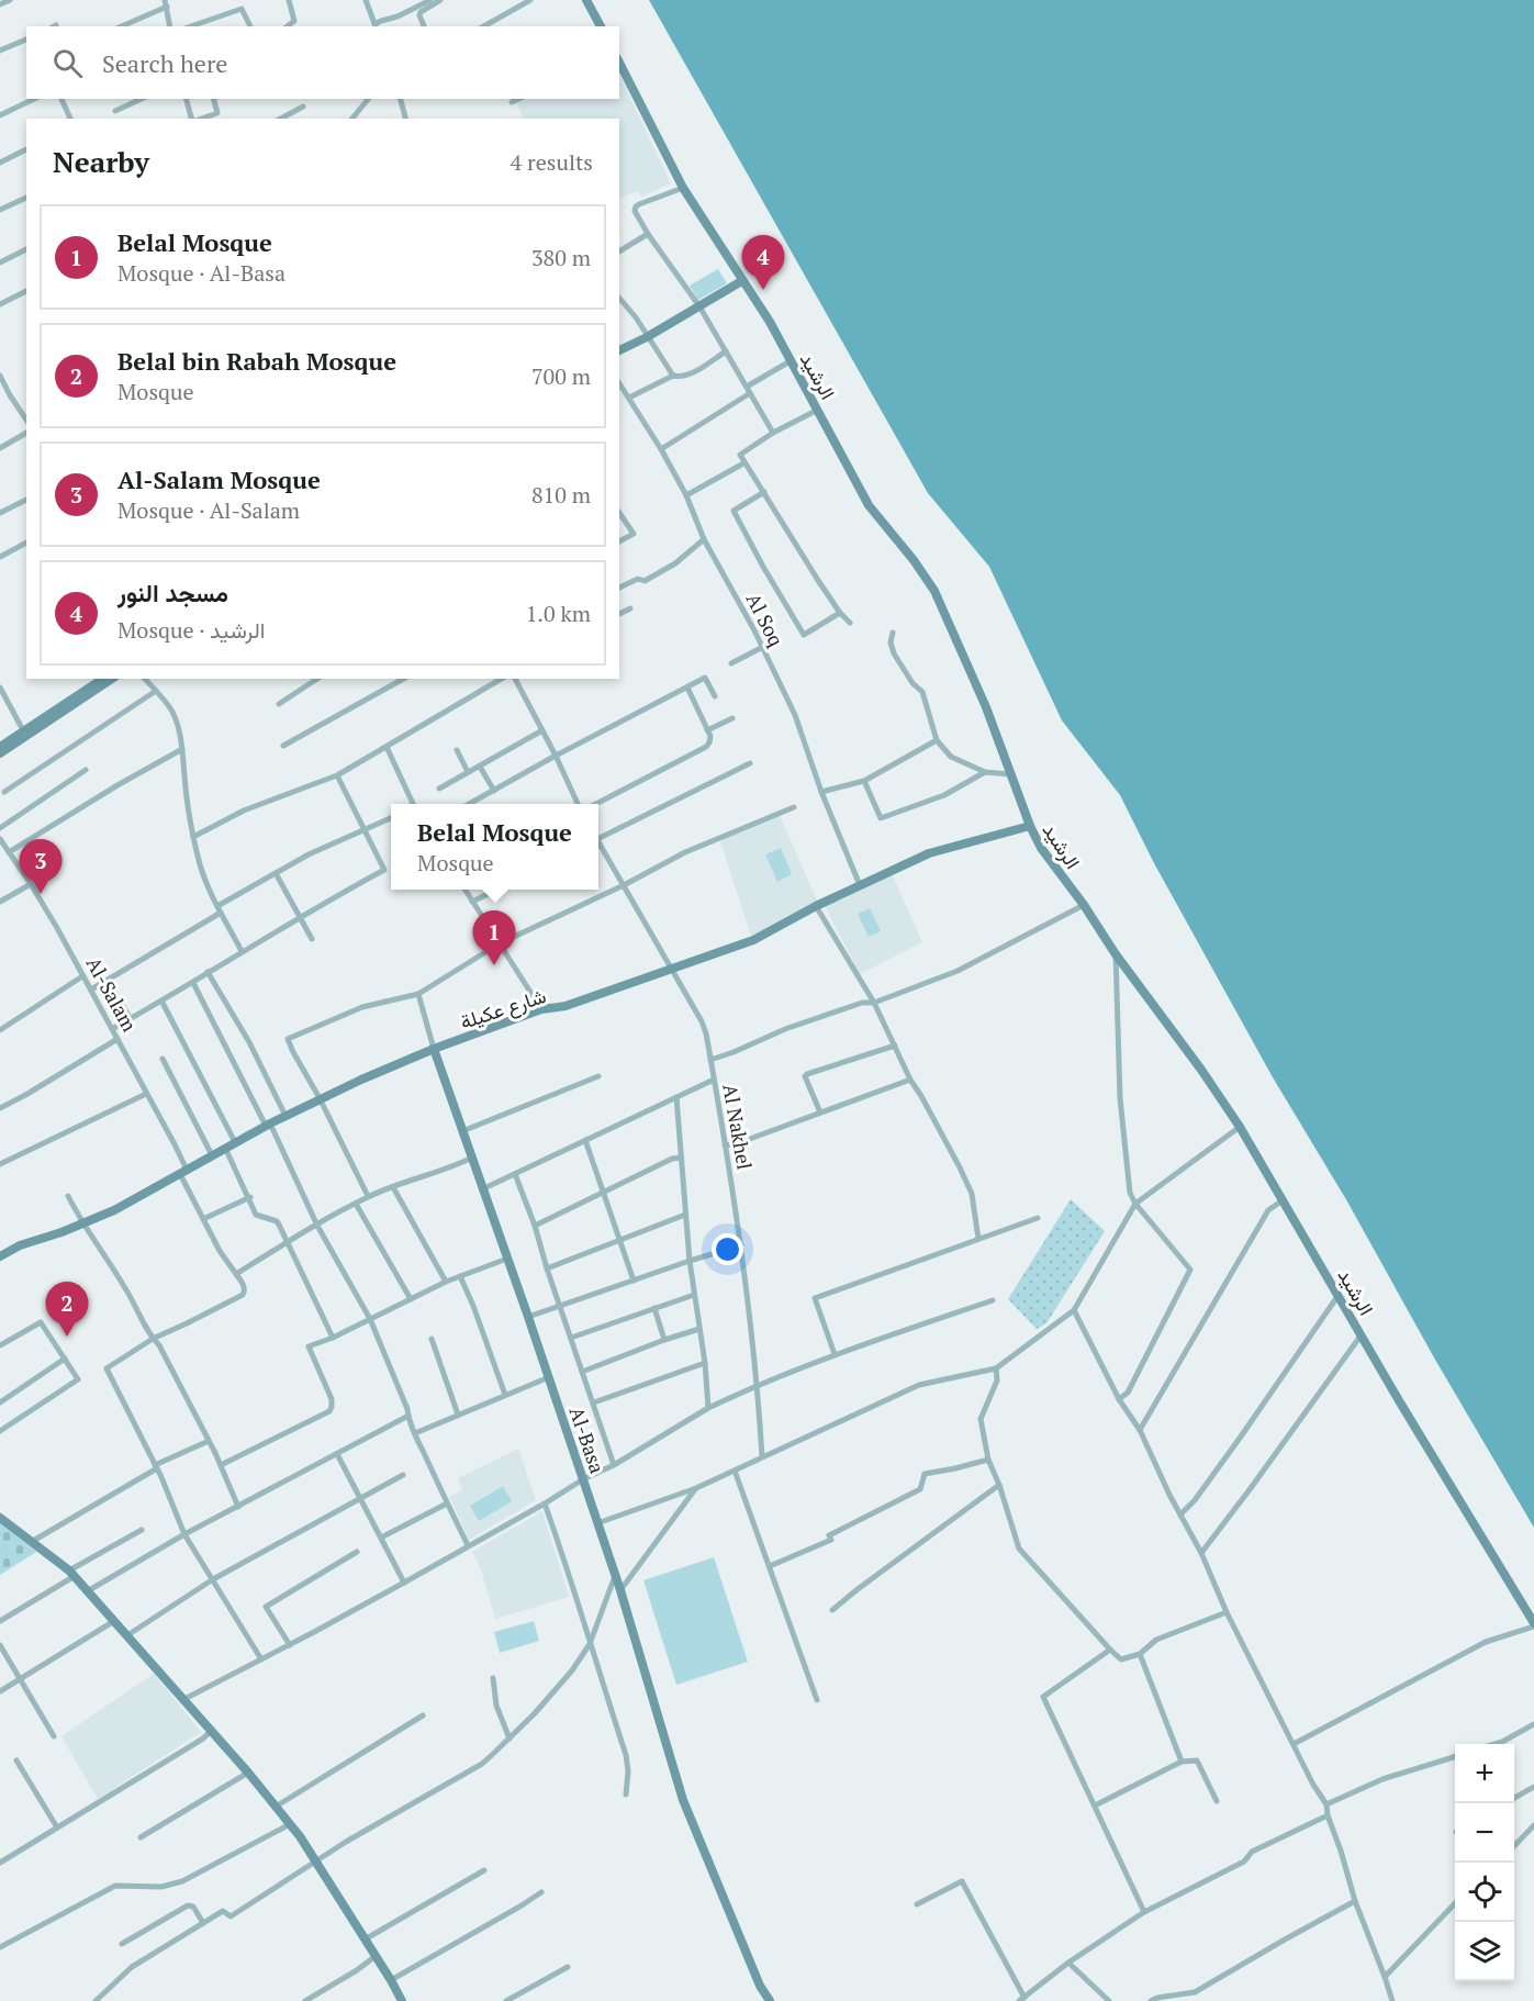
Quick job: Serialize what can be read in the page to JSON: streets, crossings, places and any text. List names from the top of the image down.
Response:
{
  "streets": {
    "street": [
      "الرشيد",
      "Al Soq",
      "Al-Salam",
      "شارع عكيلة",
      "Al Nakhel",
      "Al-Basa"
    ]
  },
  "crossings": [
    ["الرشيد", "شارع عكيلة"],
    ["Al Soq", "شارع عكيلة"],
    ["Al-Salam", "شارع عكيلة"],
    ["شارع عكيلة", "Al Nakhel"],
    ["شارع عكيلة", "Al-Basa"]
  ],
  "page": {
    "search": "Search here",
    "heading": ["Nearby", "4 results"],
    "list": [
      {
        "mark": "1",
        "name": "Belal Mosque",
        "note": "Mosque · Al-Basa",
        "value": "380 m"
      },
      {
        "mark": "2",
        "name": "Belal bin Rabah Mosque",
        "note": "Mosque",
        "value": "700 m"
      },
      {
        "mark": "3",
        "name": "Al-Salam Mosque",
        "note": "Mosque · Al-Salam",
        "value": "810 m"
      },
      {
        "mark": "4",
        "name": "مسجد النور",
        "note": "Mosque · الرشيد",
        "value": "1.0 km"
      }
    ],
    "pins": [
      "4",
      "3",
      "1",
      "2"
    ],
    "popup": ["Belal Mosque", "Mosque"],
    "map_buttons": ["+", "−"]
  }
}
